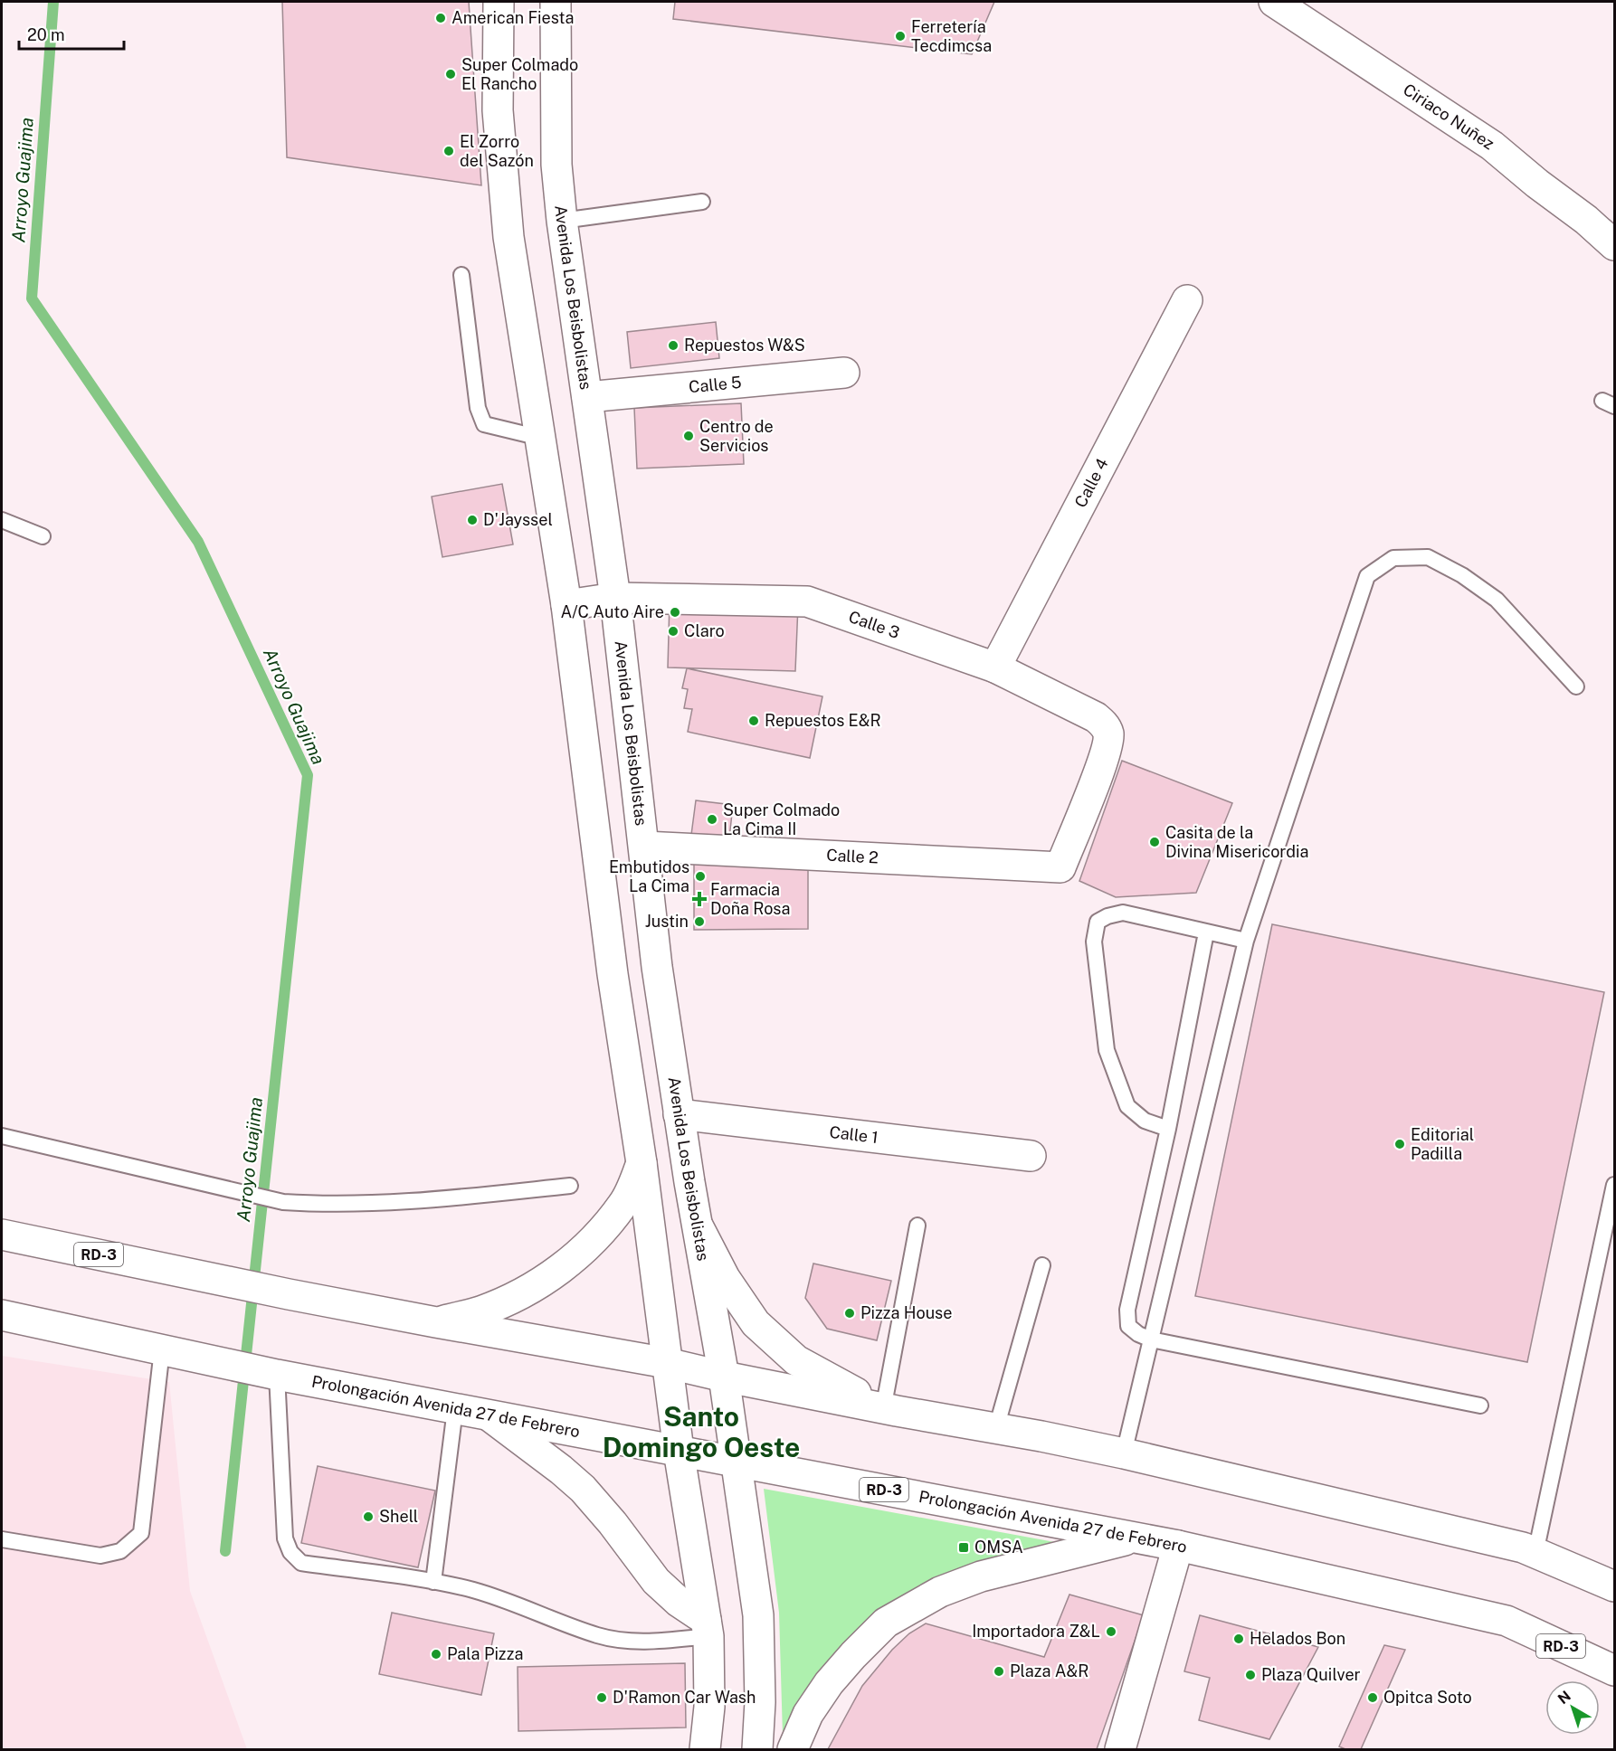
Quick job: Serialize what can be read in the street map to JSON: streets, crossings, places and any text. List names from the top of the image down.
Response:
{
  "streets": {
    "main road": [
      "Ciriaco Nuñez",
      "Avenida Los Beisbolistas",
      "Calle 5",
      "Calle 4",
      "Calle 3",
      "Calle 2",
      "Calle 1",
      "RD-3",
      "Prolongación Avenida 27 de Febrero"
    ]
  },
  "crossings": [
    ["Avenida Los Beisbolistas", "Calle 5"],
    ["Avenida Los Beisbolistas", "Calle 3"],
    ["Avenida Los Beisbolistas", "Calle 2"],
    ["Avenida Los Beisbolistas", "Calle 1"],
    ["Avenida Los Beisbolistas", "RD-3"],
    ["Avenida Los Beisbolistas", "Prolongación Avenida 27 de Febrero"],
    ["Calle 4", "Calle 3"],
    ["Calle 3", "Calle 2"]
  ],
  "districts": ["Santo Domingo Oeste"],
  "water": ["Arroyo Guajima"],
  "places": {
    "other": [
      "American Fiesta",
      "Ferretería Tecdimcsa",
      "Super Colmado El Rancho",
      "El Zorro del Sazón",
      "Repuestos W&S",
      "Centro de Servicios",
      "D'Jayssel",
      "A/C Auto Aire",
      "Claro",
      "Repuestos E&R",
      "Super Colmado La Cima II",
      "Casita de la Divina Misericordia",
      "Embutidos La Cima",
      "Justin",
      "Editorial Padilla",
      "Pizza House",
      "Shell",
      "Importadora Z&L",
      "Helados Bon",
      "Pala Pizza",
      "Plaza A&R",
      "Plaza Quilver",
      "D'Ramon Car Wash",
      "Opitca Soto"
    ],
    "health": ["Farmacia Doña Rosa"],
    "transit": ["OMSA"]
  },
  "scale_bar": "20 m",
  "north": "top left"
}
